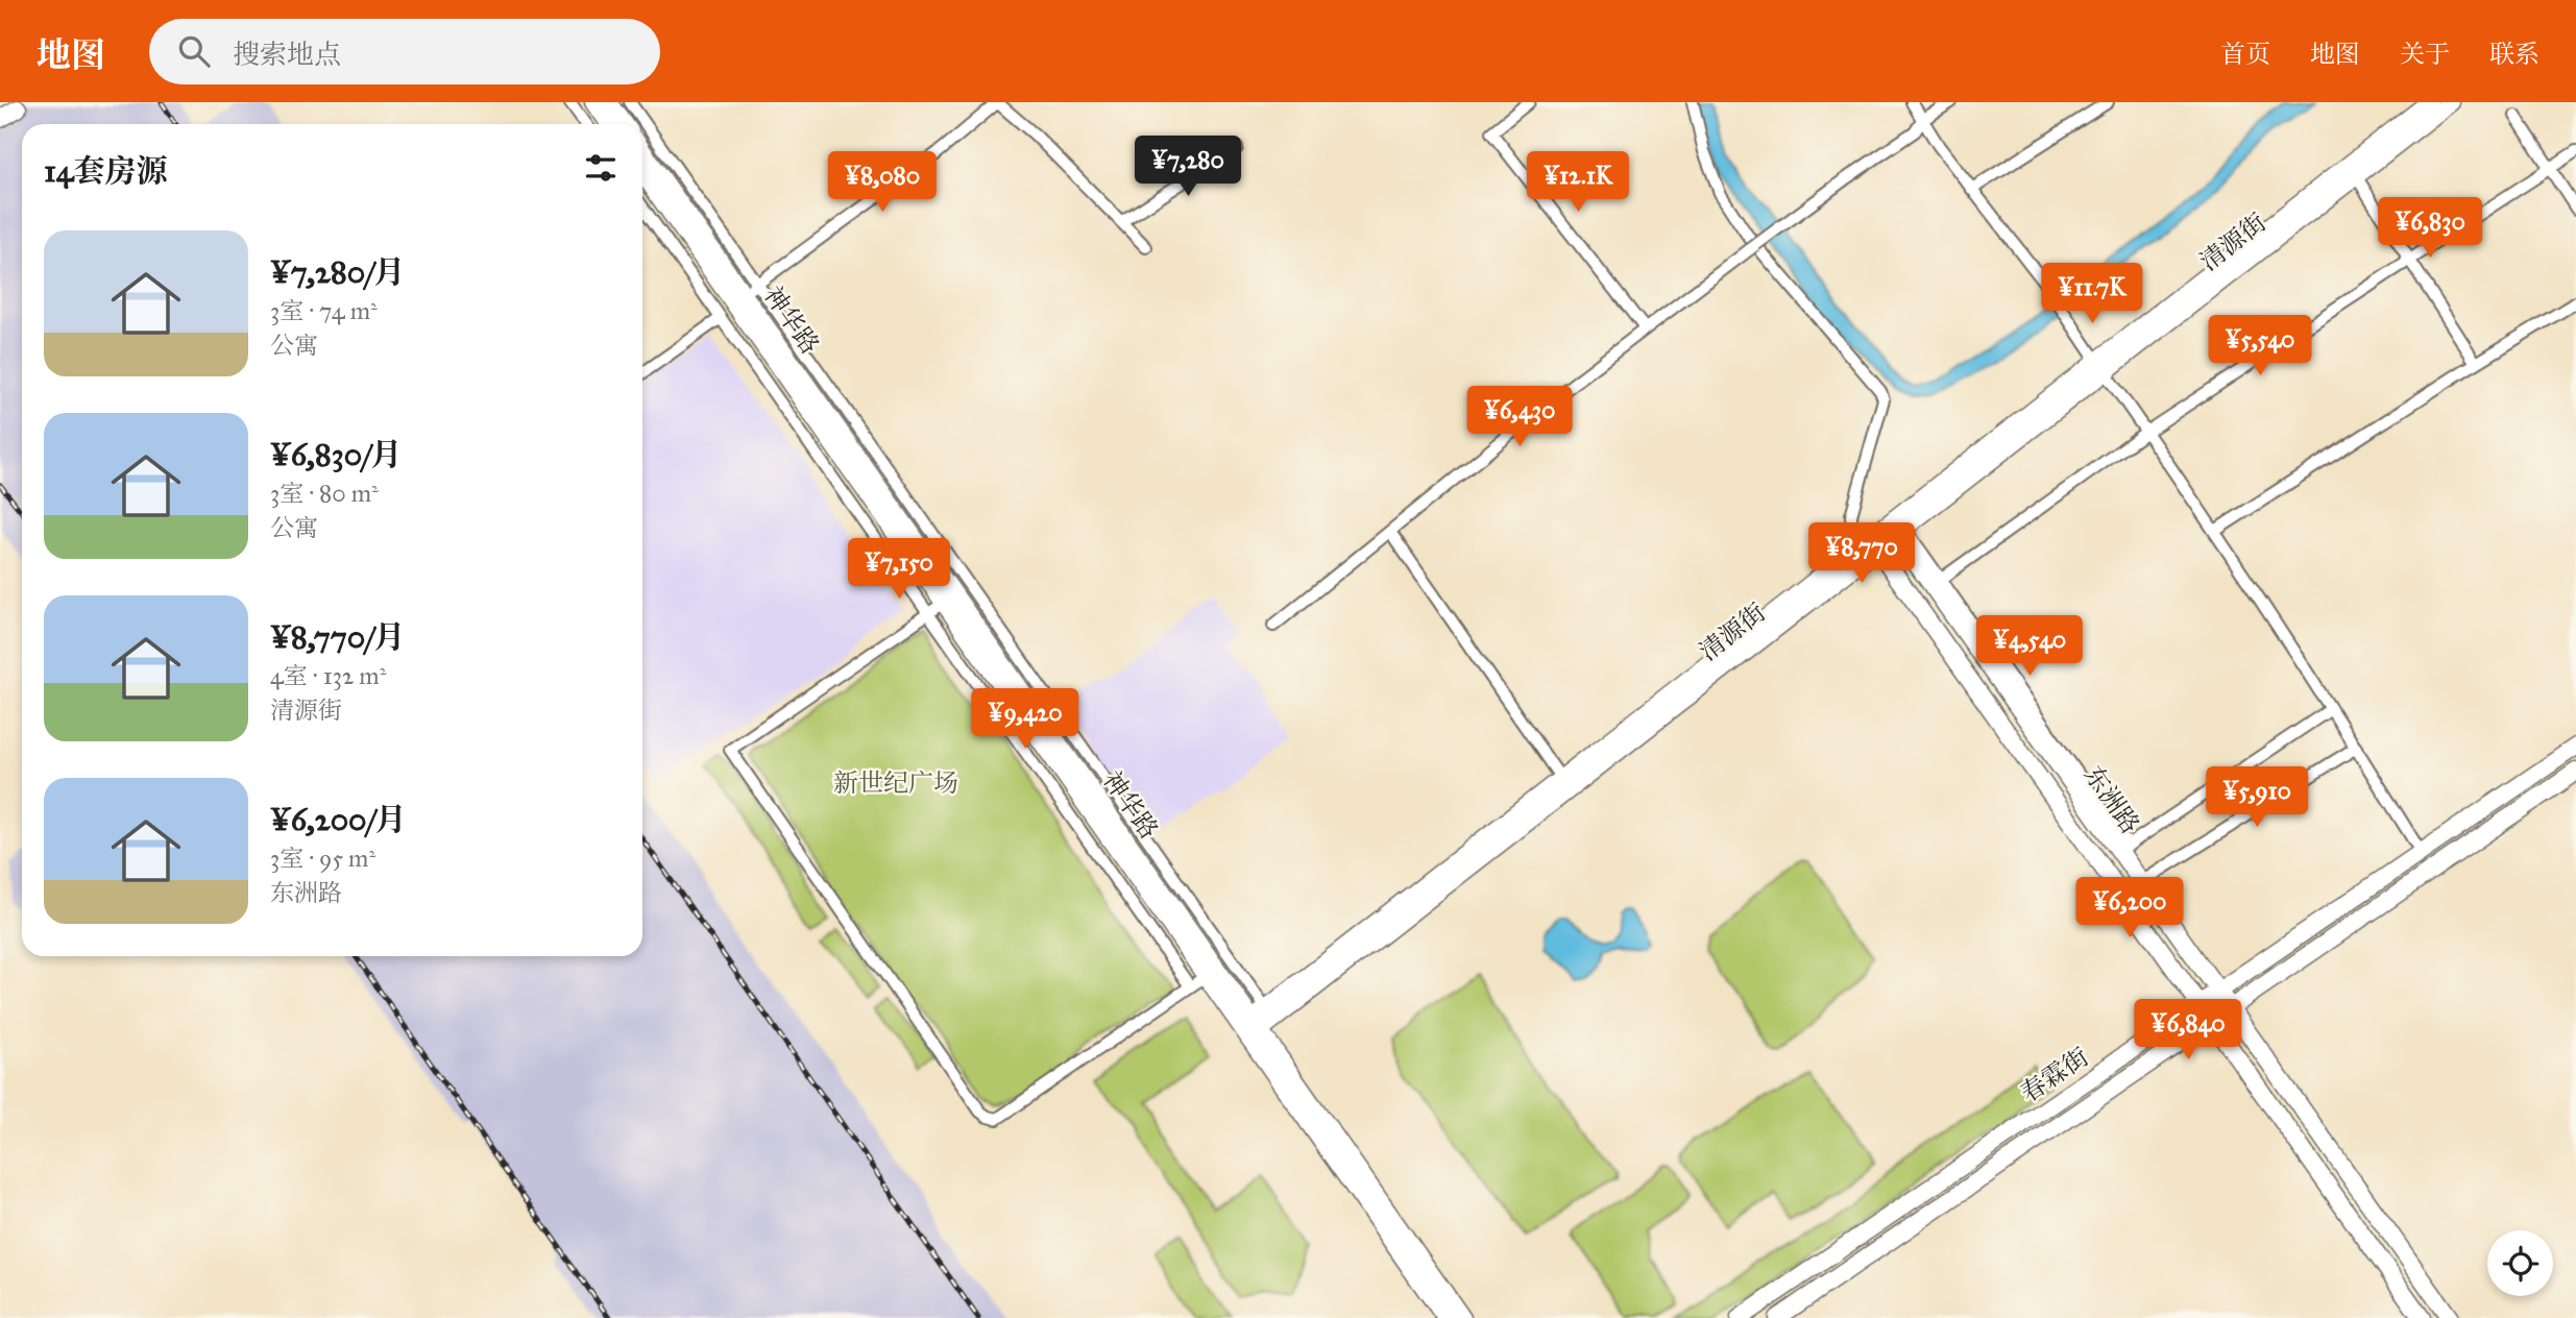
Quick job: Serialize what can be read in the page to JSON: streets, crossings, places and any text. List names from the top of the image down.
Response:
{
  "streets": {
    "main road": [
      "清源街",
      "神华路",
      "东洲路",
      "春霖街"
    ]
  },
  "crossings": [
    ["清源街", "神华路"],
    ["清源街", "东洲路"],
    ["东洲路", "春霖街"]
  ],
  "parks": ["新世纪广场"],
  "page": {
    "header": "地图",
    "search": "搜索地点",
    "nav": [
      "首页",
      "地图",
      "关于",
      "联系"
    ],
    "heading": "14套房源",
    "price": [
      "¥7,280",
      "¥8,080",
      "¥12.1K",
      "¥6,830",
      "¥11.7K",
      "¥5,540",
      "¥6,430",
      "¥8,770",
      "¥7,150",
      "¥4,540",
      "¥9,420",
      "¥5,910",
      "¥6,200",
      "¥6,840"
    ],
    "list": [
      {
        "name": "¥7,280/月",
        "note": "3室 · 74 m² · 公寓"
      },
      {
        "name": "¥6,830/月",
        "note": "3室 · 80 m² · 公寓"
      },
      {
        "name": "¥8,770/月",
        "note": "4室 · 132 m² · 清源街"
      },
      {
        "name": "¥6,200/月",
        "note": "3室 · 95 m² · 东洲路"
      }
    ]
  }
}
